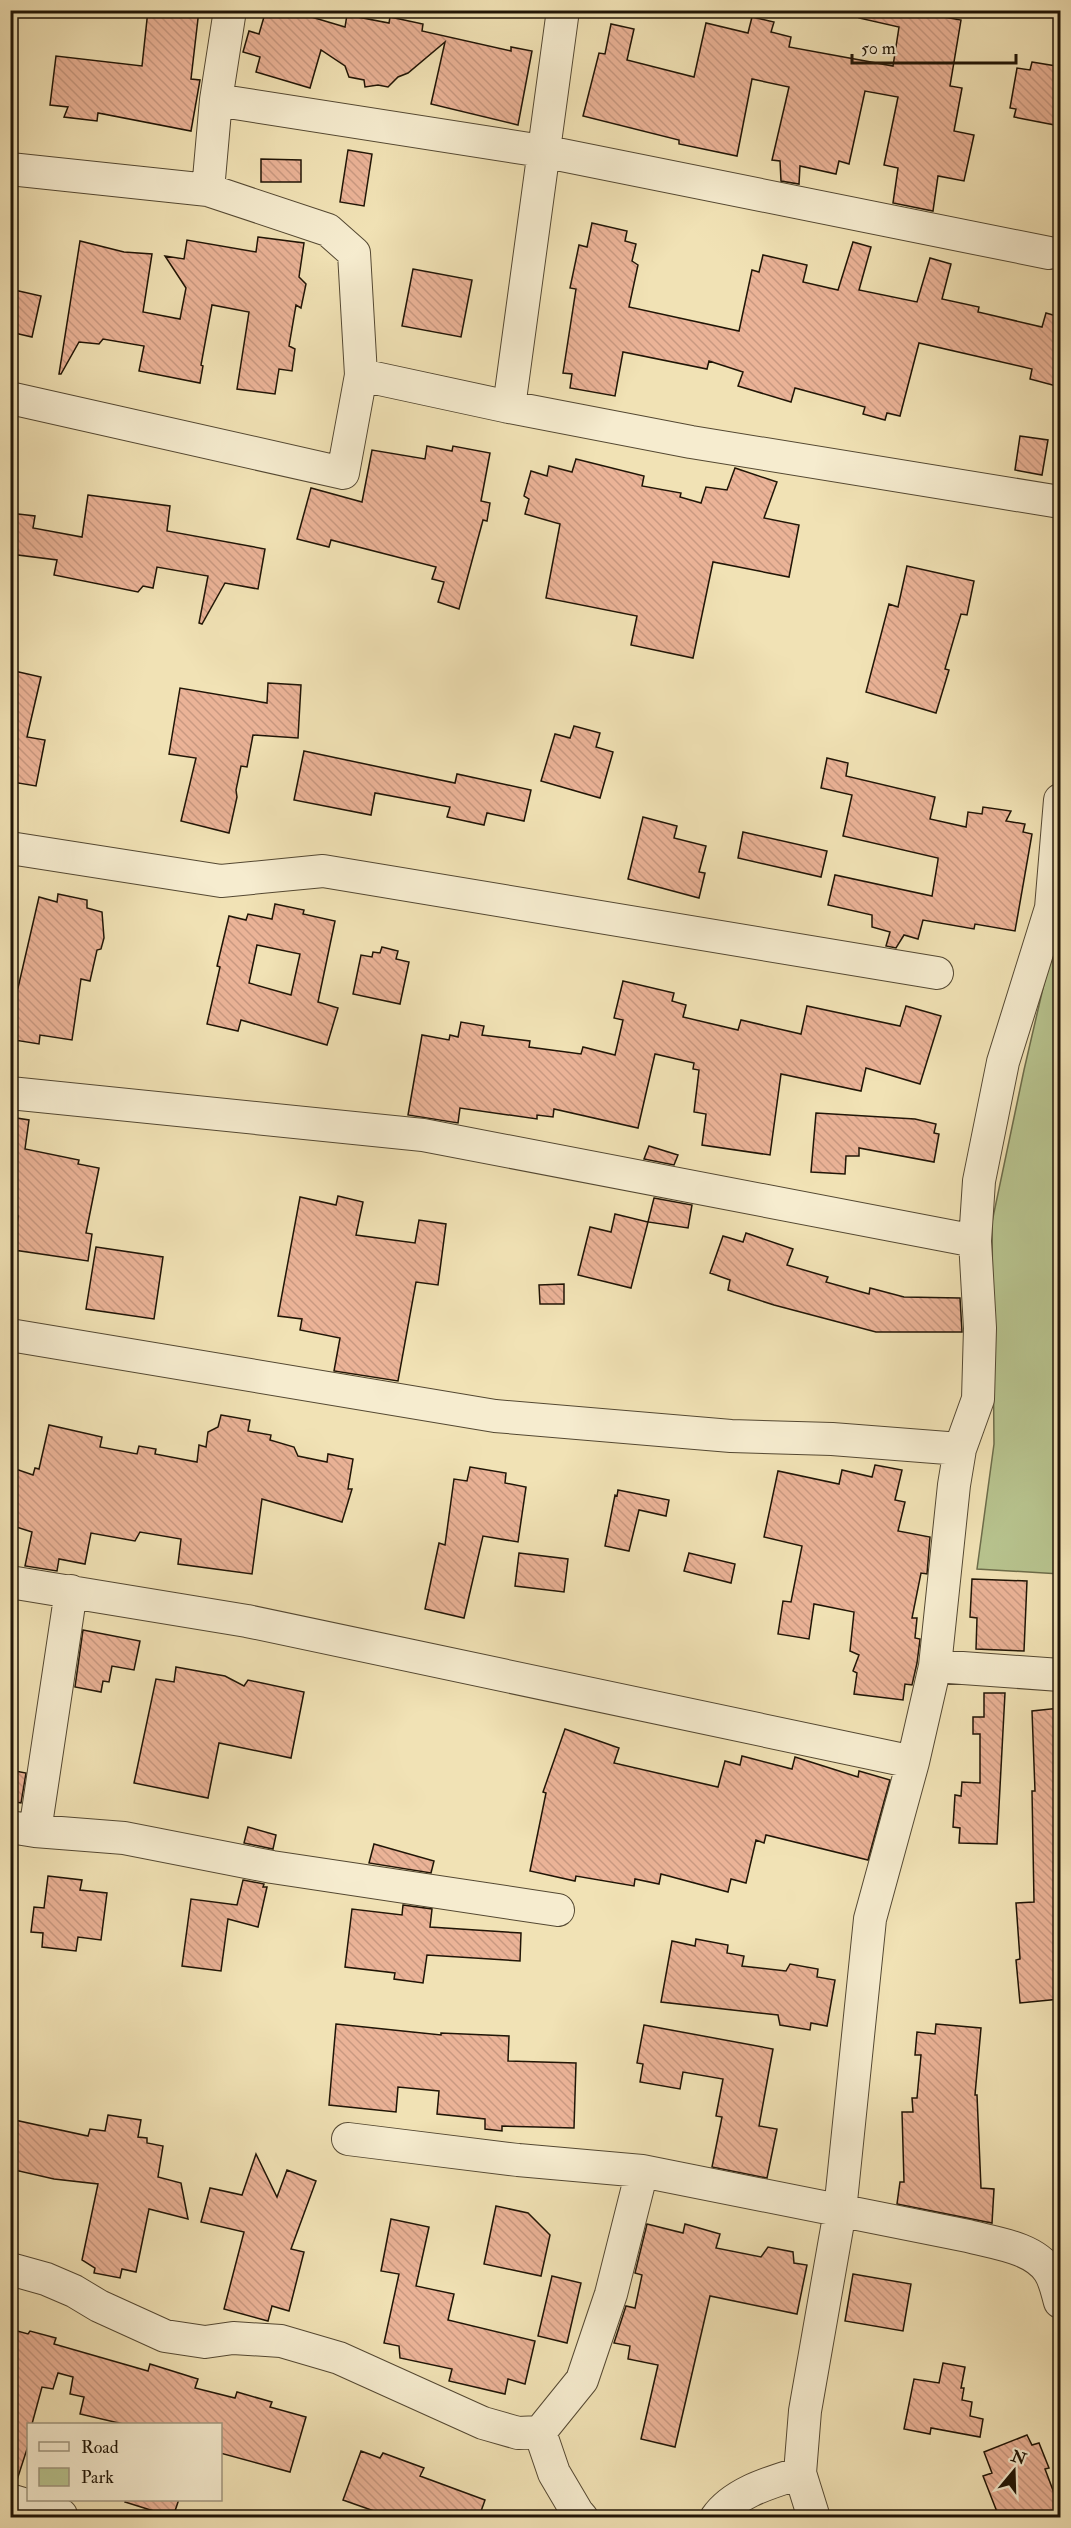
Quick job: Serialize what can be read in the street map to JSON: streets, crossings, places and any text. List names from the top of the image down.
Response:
{
  "legend": ["Road", "Park"],
  "scale_bar": "50 m",
  "north": "top"
}
